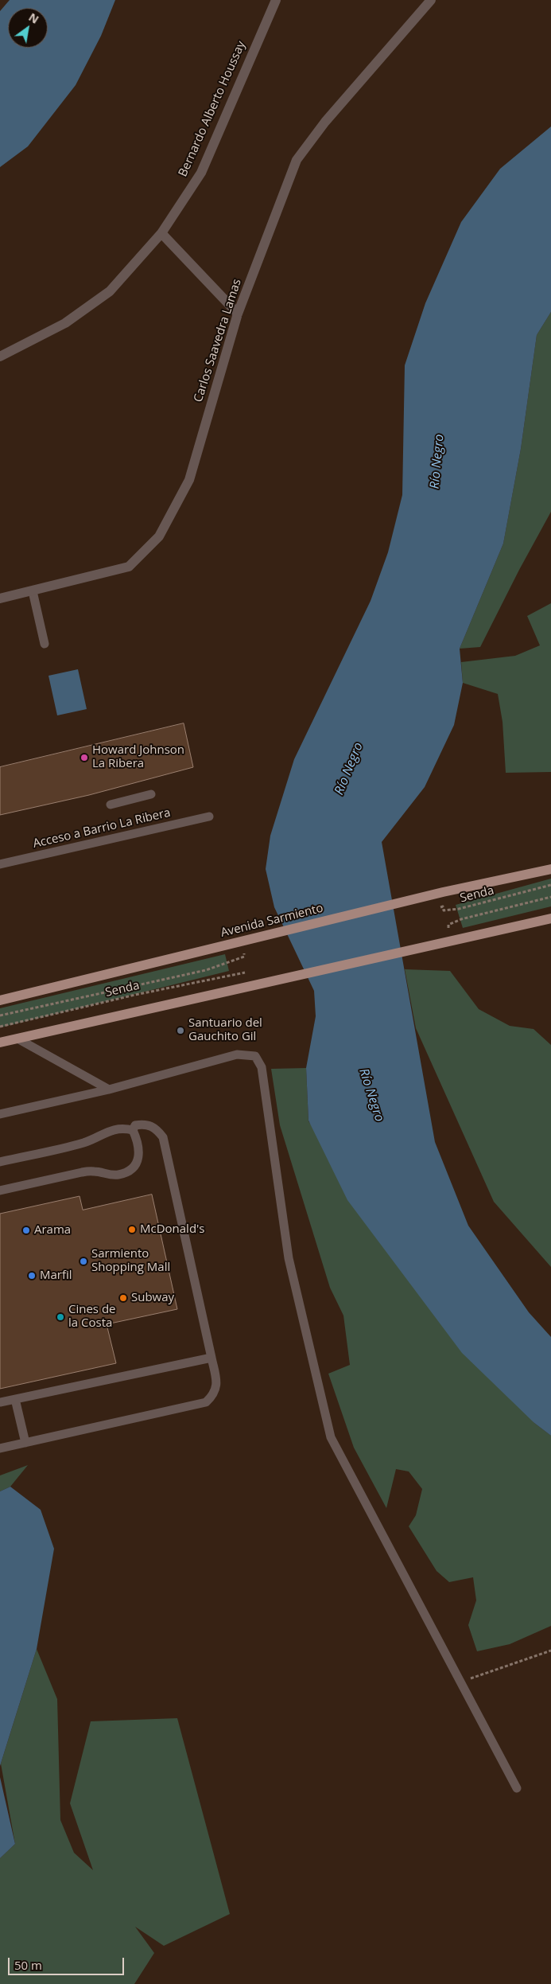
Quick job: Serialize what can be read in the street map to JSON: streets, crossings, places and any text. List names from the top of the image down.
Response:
{
  "streets": {
    "main road": ["Avenida Sarmiento"],
    "street": ["Bernardo Alberto Houssay", "Carlos Saavedra Lamas"],
    "lane": ["Acceso a Barrio La Ribera"],
    "path": ["Senda"]
  },
  "water": ["Río Negro"],
  "places": [
    "Howard Johnson La Ribera",
    "Santuario del Gauchito Gil",
    "McDonald's",
    "Arama",
    "Sarmiento Shopping Mall",
    "Marfil",
    "Subway",
    "Cines de la Costa"
  ],
  "scale_bar": "50 m",
  "north": "top right"
}
